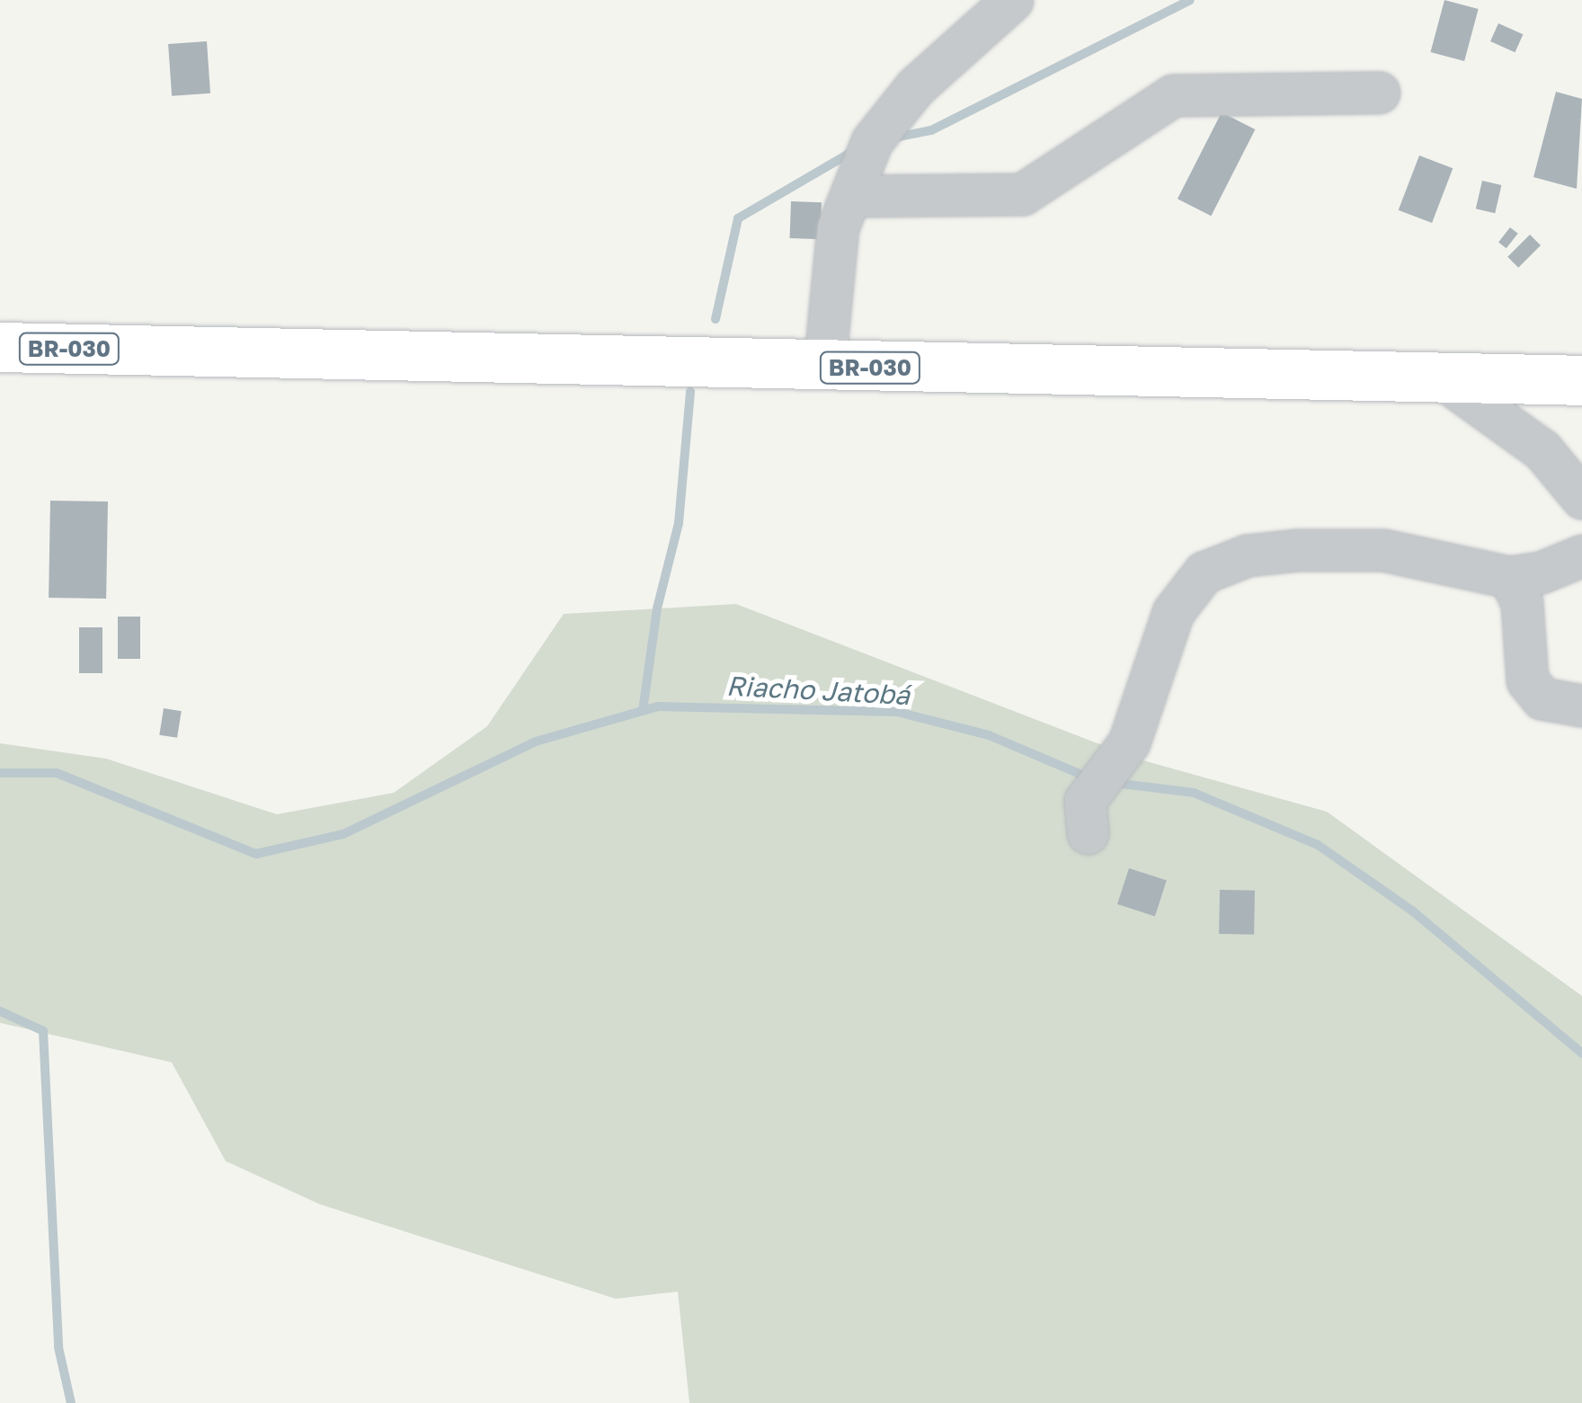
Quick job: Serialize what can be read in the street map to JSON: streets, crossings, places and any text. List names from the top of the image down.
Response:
{
  "streets": {
    "main road": ["BR-030"]
  },
  "water": ["Riacho Jatobá"]
}
